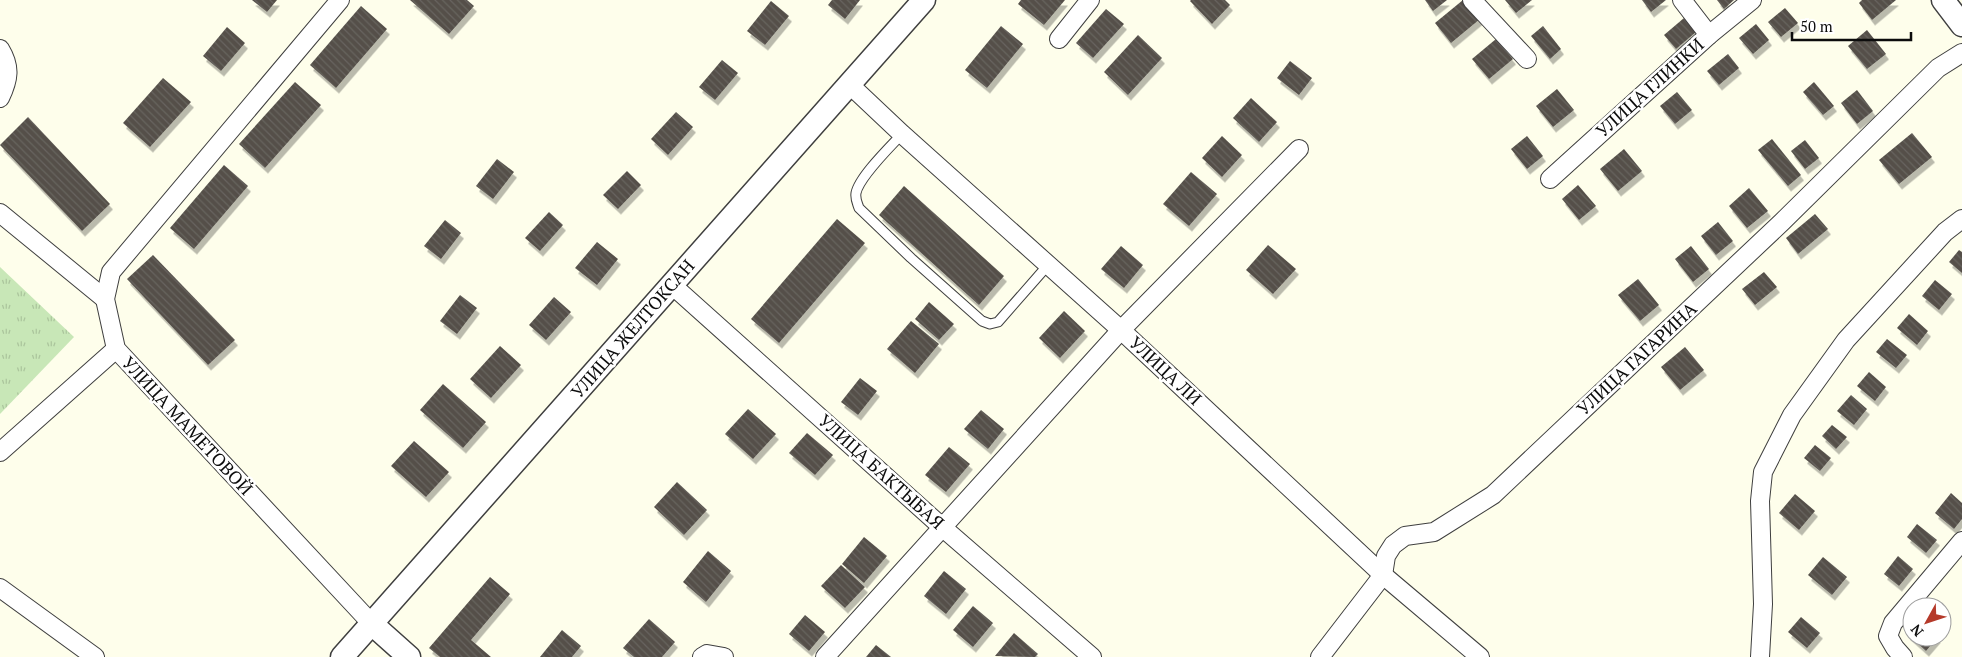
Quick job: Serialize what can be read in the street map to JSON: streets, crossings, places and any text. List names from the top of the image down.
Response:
{
  "streets": {
    "street": [
      "УЛИЦА ГЛИНКИ",
      "УЛИЦА ЖЕЛТОКСАН",
      "УЛИЦА ГАГАРИНА",
      "УЛИЦА ЛИ",
      "УЛИЦА МАМЕТОВОЙ",
      "УЛИЦА БАКТЫБАЯ"
    ]
  },
  "crossings": [
    ["УЛИЦА ЖЕЛТОКСАН", "УЛИЦА ЛИ"],
    ["УЛИЦА ЖЕЛТОКСАН", "УЛИЦА МАМЕТОВОЙ"],
    ["УЛИЦА ЖЕЛТОКСАН", "УЛИЦА БАКТЫБАЯ"],
    ["УЛИЦА ГАГАРИНА", "УЛИЦА ЛИ"]
  ],
  "scale_bar": "50 m",
  "north": "bottom left"
}
